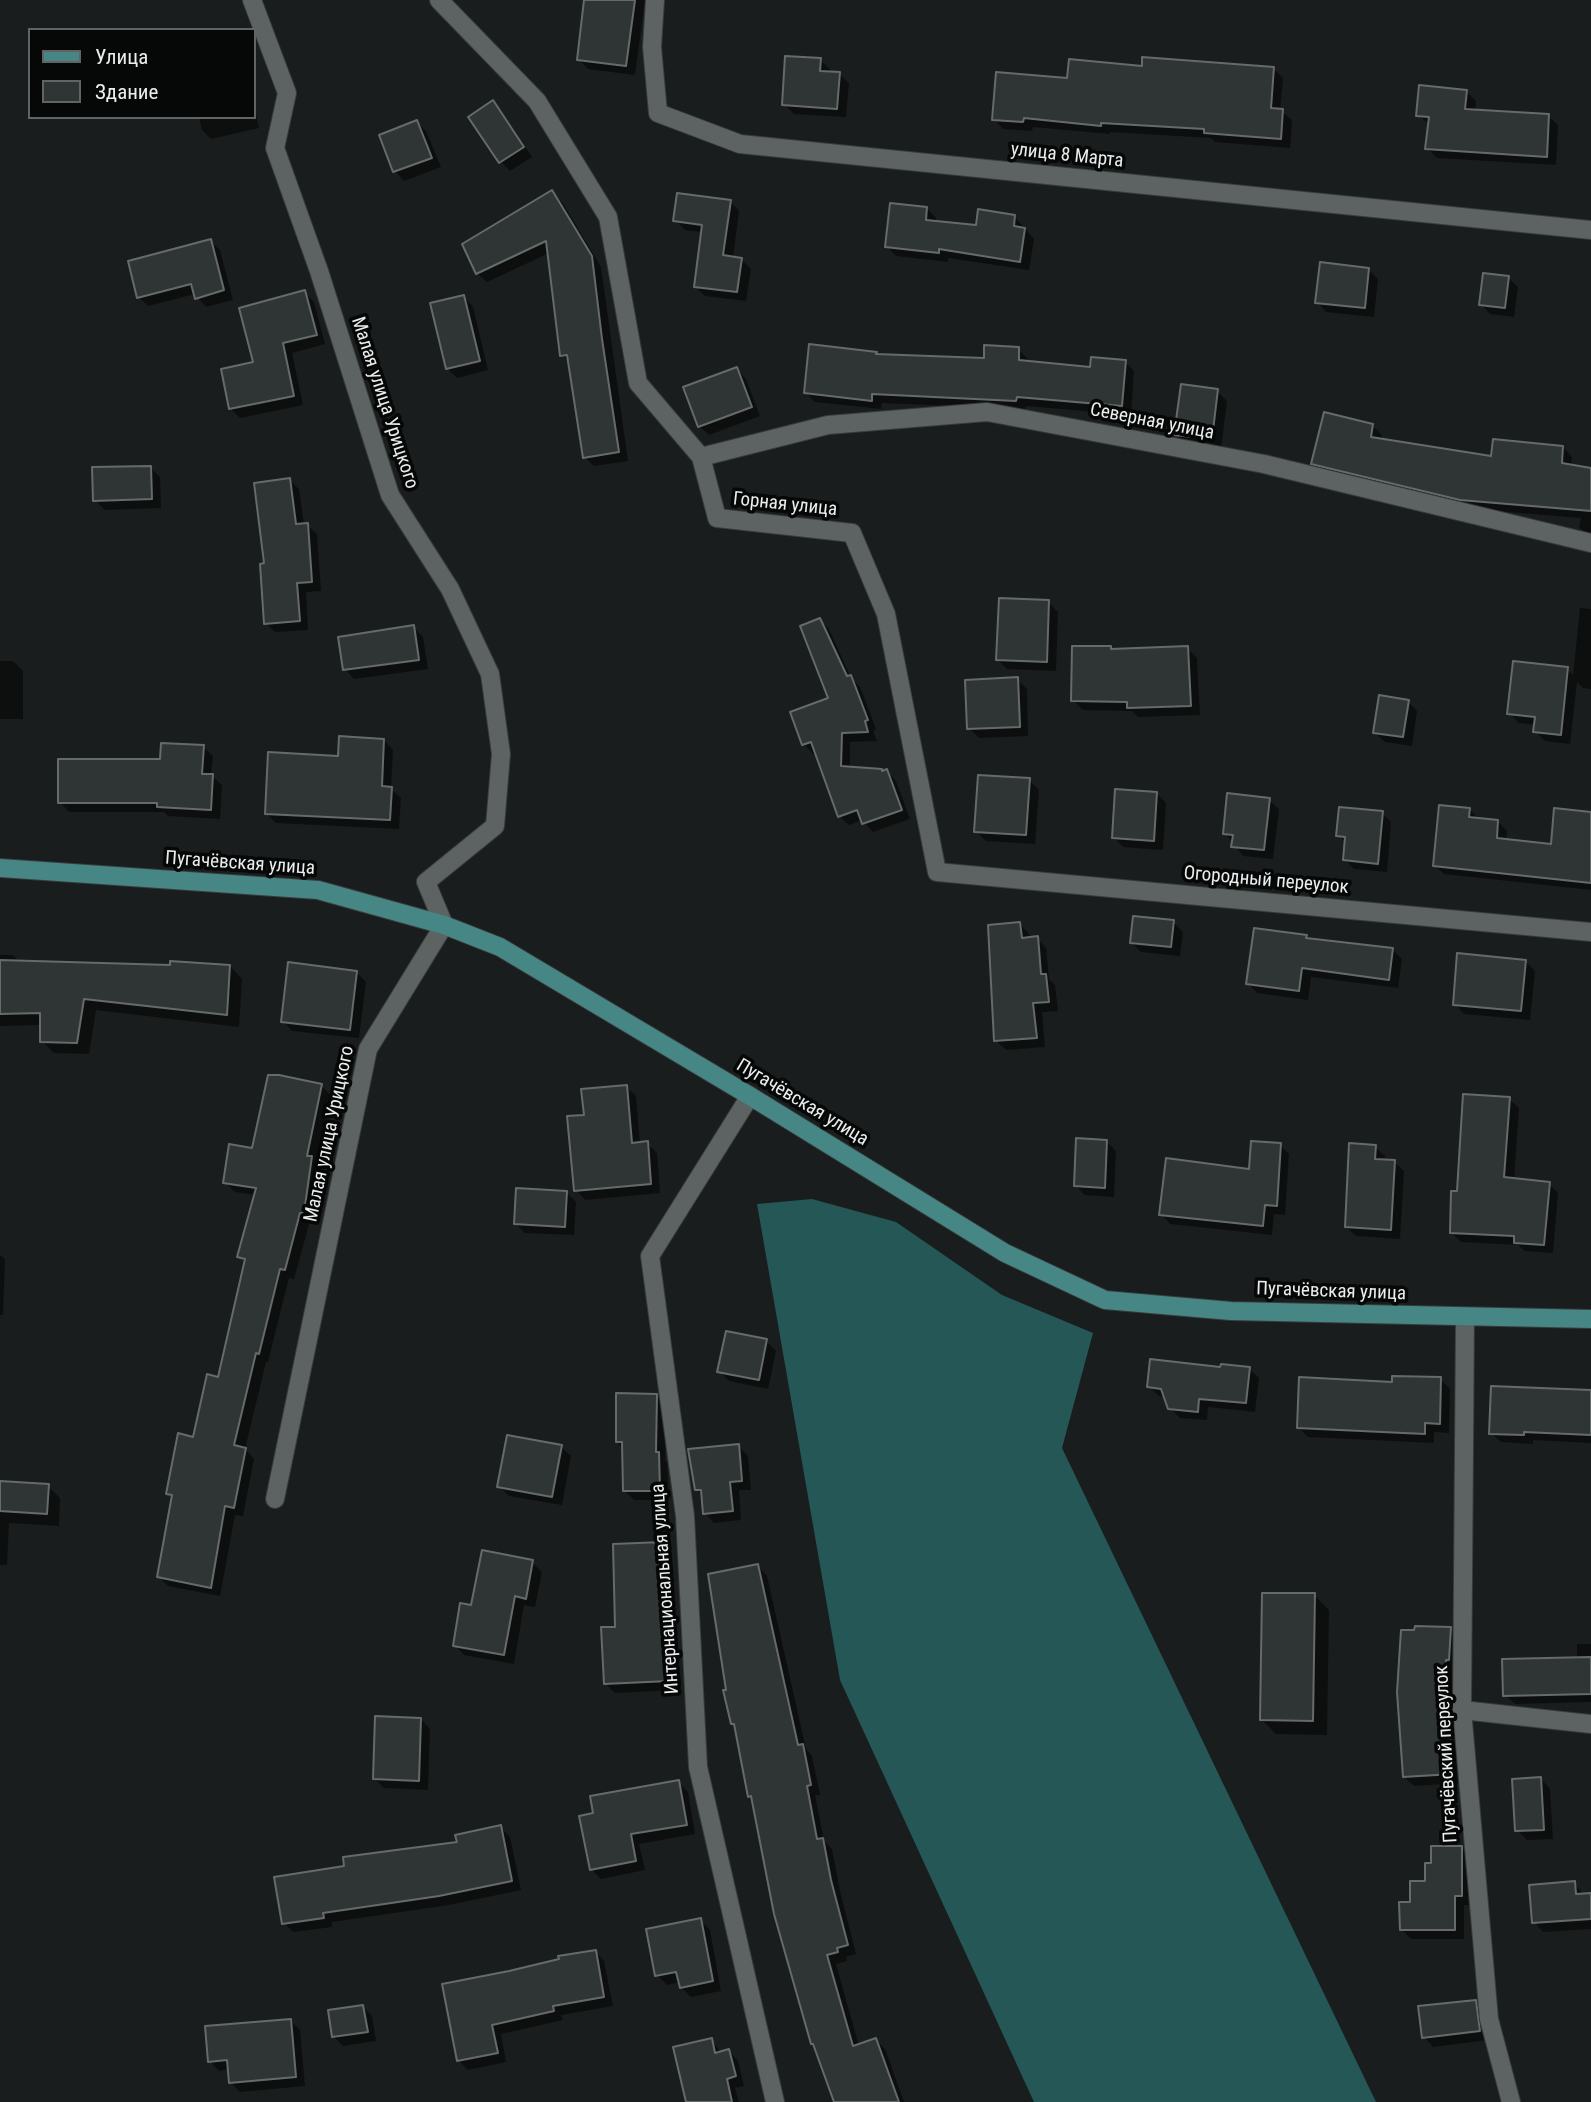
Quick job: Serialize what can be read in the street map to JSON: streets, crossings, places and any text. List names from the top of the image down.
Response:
{
  "streets": {
    "main road": ["Пугачёвская улица"],
    "street": [
      "улица 8 Марта",
      "Малая улица Урицкого",
      "Северная улица",
      "Горная улица",
      "Огородный переулок",
      "Интернациональная улица",
      "Пугачёвский переулок"
    ]
  },
  "crossings": [
    ["Малая улица Урицкого", "Пугачёвская улица"],
    ["Северная улица", "Горная улица"],
    ["Горная улица", "Огородный переулок"],
    ["Пугачёвская улица", "Интернациональная улица"],
    ["Пугачёвская улица", "Пугачёвский переулок"]
  ],
  "legend": ["Улица", "Здание"]
}
